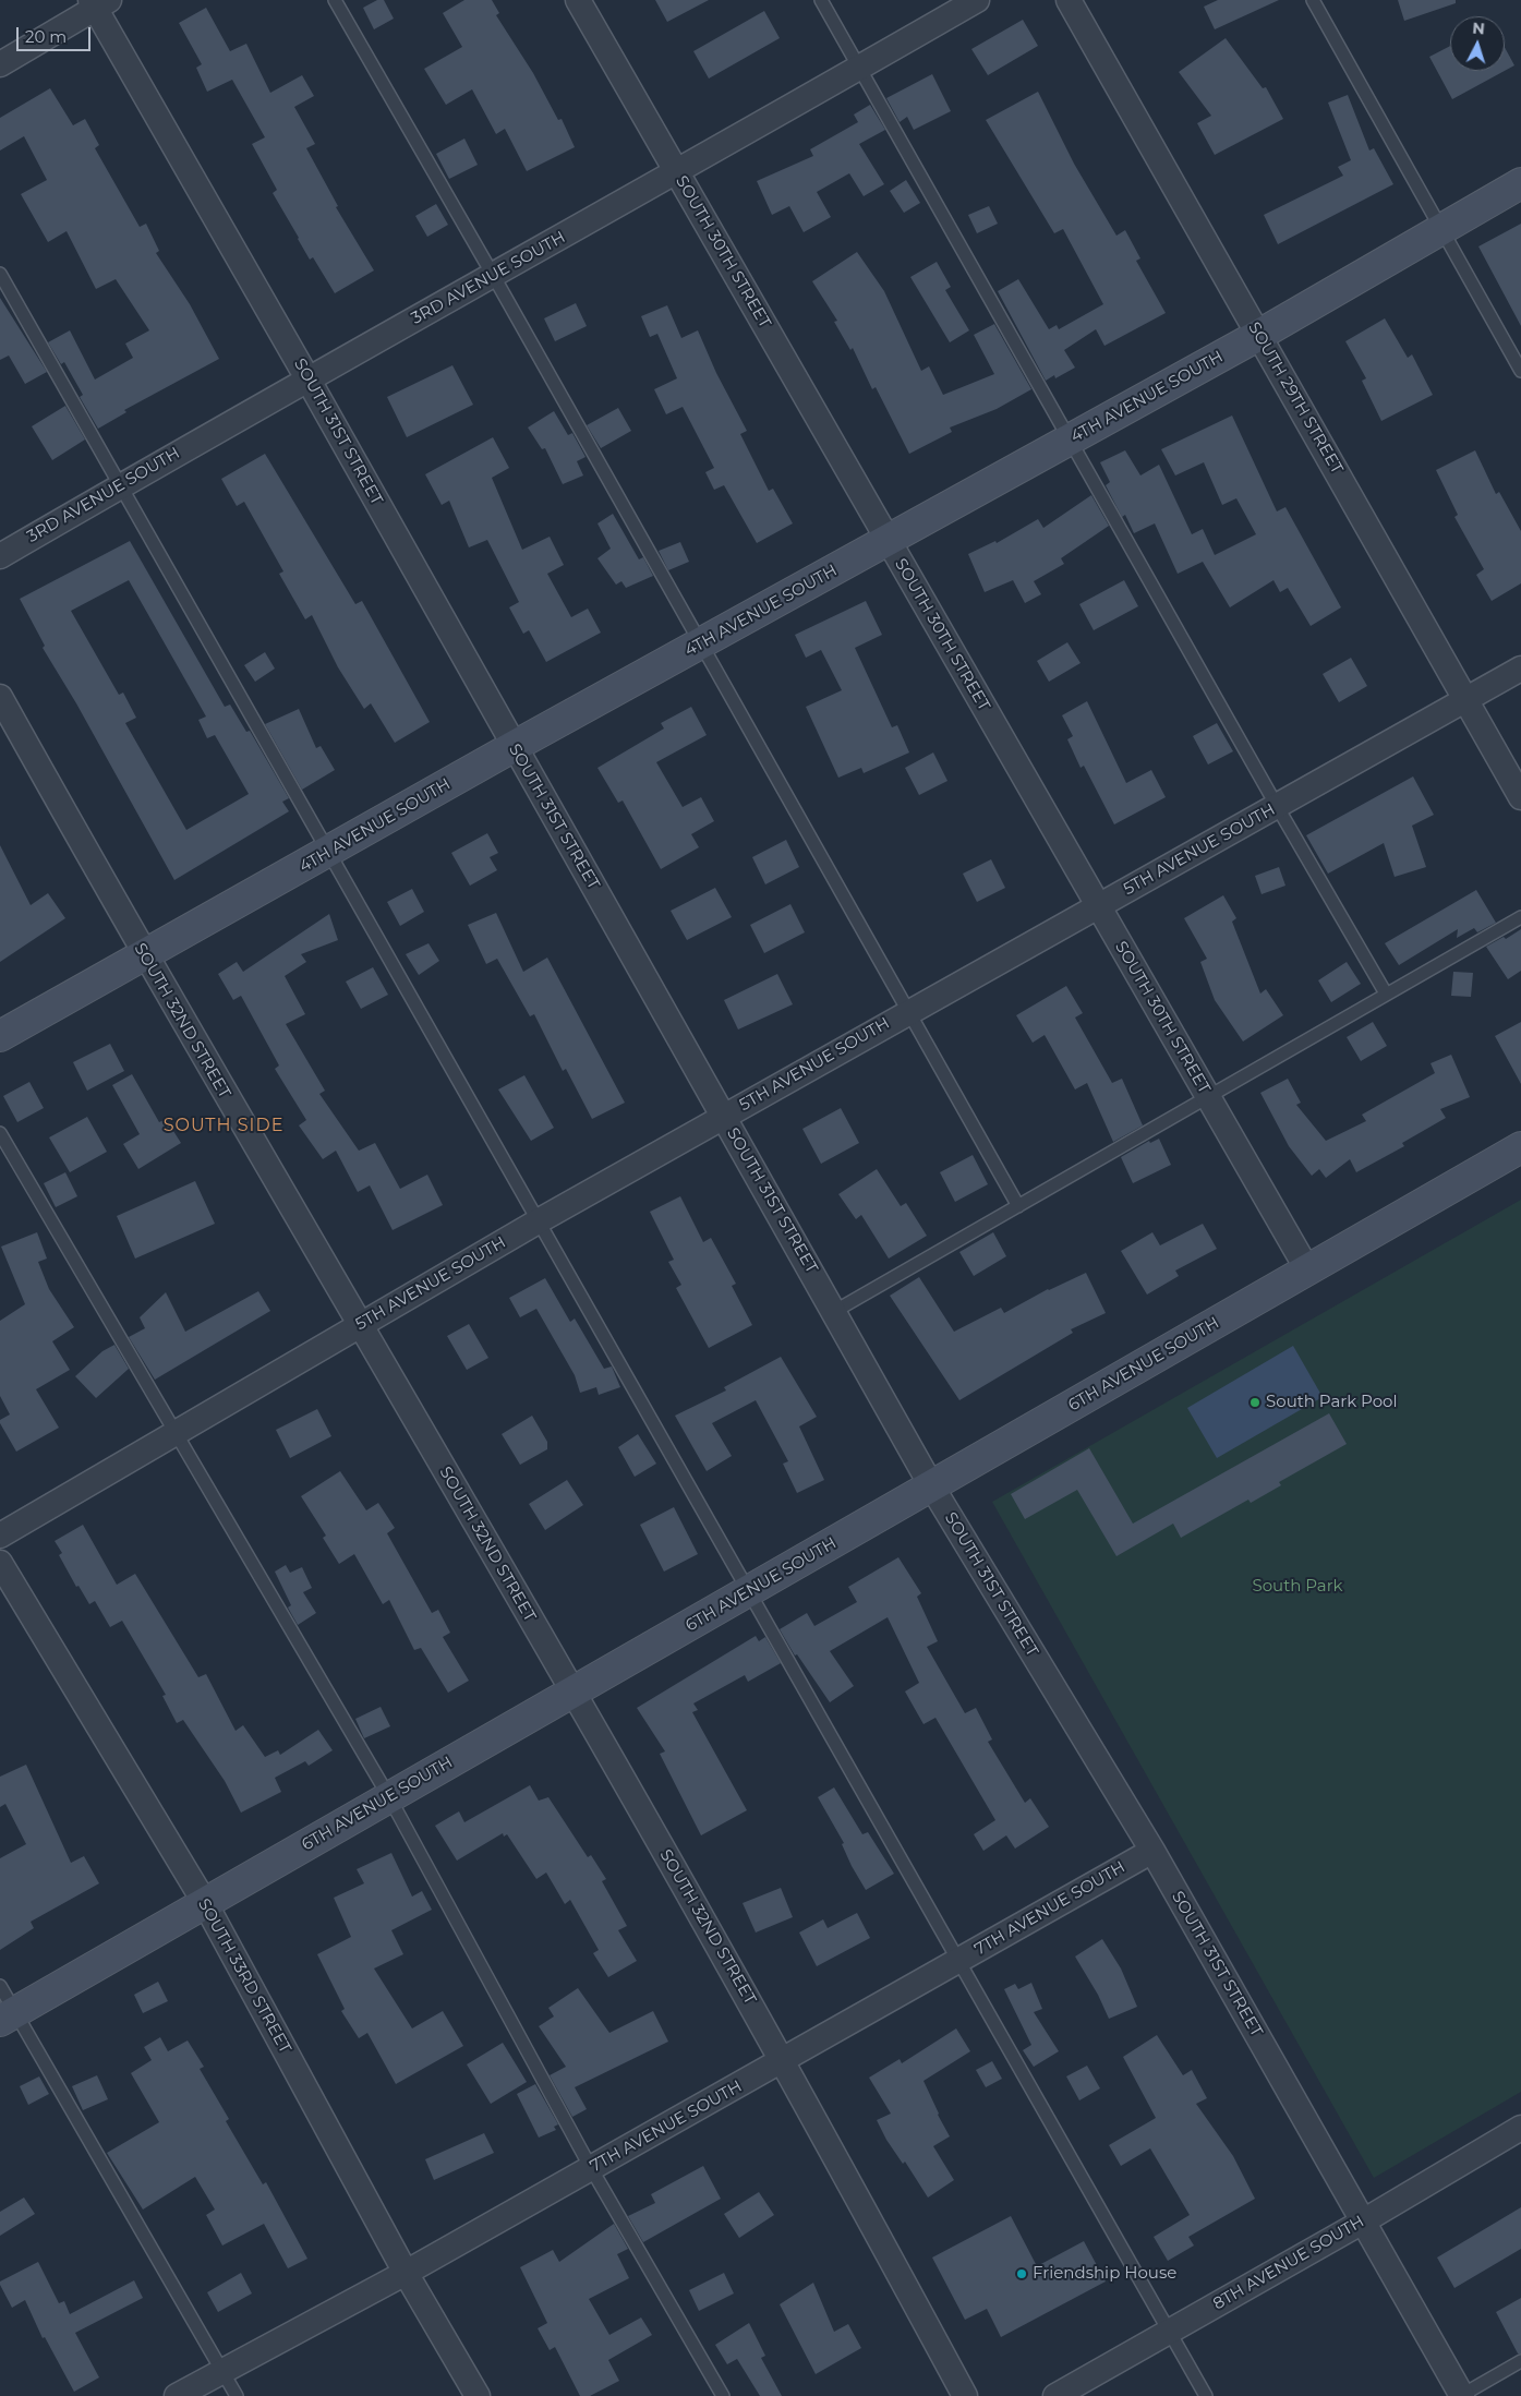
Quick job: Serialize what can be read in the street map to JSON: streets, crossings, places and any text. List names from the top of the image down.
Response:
{
  "streets": {
    "street": [
      "SOUTH 30TH STREET",
      "3RD AVENUE SOUTH",
      "4TH AVENUE SOUTH",
      "SOUTH 29TH STREET",
      "SOUTH 31ST STREET",
      "5TH AVENUE SOUTH",
      "SOUTH 32ND STREET",
      "6TH AVENUE SOUTH",
      "7TH AVENUE SOUTH",
      "SOUTH 33RD STREET",
      "8TH AVENUE SOUTH"
    ]
  },
  "crossings": [
    ["SOUTH 30TH STREET", "3RD AVENUE SOUTH"],
    ["SOUTH 30TH STREET", "4TH AVENUE SOUTH"],
    ["SOUTH 30TH STREET", "5TH AVENUE SOUTH"],
    ["SOUTH 30TH STREET", "6TH AVENUE SOUTH"],
    ["3RD AVENUE SOUTH", "SOUTH 31ST STREET"],
    ["4TH AVENUE SOUTH", "SOUTH 29TH STREET"],
    ["4TH AVENUE SOUTH", "SOUTH 31ST STREET"],
    ["4TH AVENUE SOUTH", "SOUTH 32ND STREET"],
    ["SOUTH 29TH STREET", "5TH AVENUE SOUTH"],
    ["SOUTH 31ST STREET", "5TH AVENUE SOUTH"],
    ["SOUTH 31ST STREET", "6TH AVENUE SOUTH"],
    ["SOUTH 31ST STREET", "7TH AVENUE SOUTH"],
    ["SOUTH 31ST STREET", "8TH AVENUE SOUTH"],
    ["5TH AVENUE SOUTH", "SOUTH 32ND STREET"],
    ["SOUTH 32ND STREET", "6TH AVENUE SOUTH"],
    ["SOUTH 32ND STREET", "7TH AVENUE SOUTH"],
    ["6TH AVENUE SOUTH", "SOUTH 33RD STREET"],
    ["7TH AVENUE SOUTH", "SOUTH 33RD STREET"]
  ],
  "districts": ["SOUTH SIDE"],
  "parks": ["South Park"],
  "places": ["South Park Pool", "Friendship House"],
  "scale_bar": "20 m",
  "north": "top"
}
